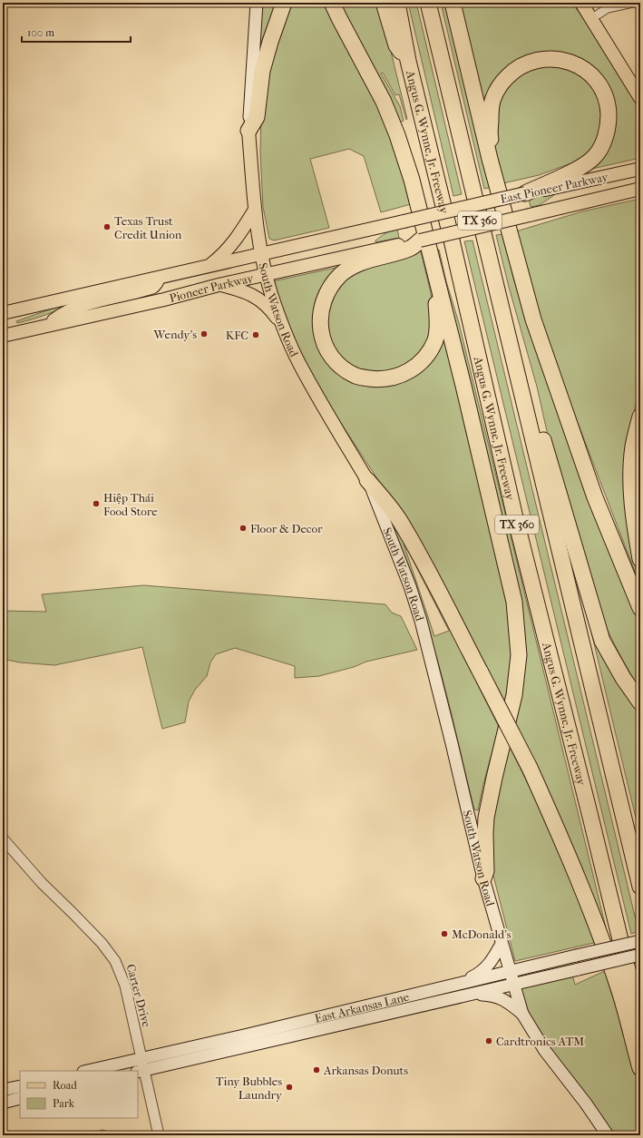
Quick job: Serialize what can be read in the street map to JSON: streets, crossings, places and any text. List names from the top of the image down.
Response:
{
  "streets": {
    "highway": ["Angus G. Wynne, Jr. Freeway", "TX 360"],
    "main road": [
      "East Pioneer Parkway",
      "Pioneer Parkway",
      "South Watson Road",
      "East Arkansas Lane"
    ],
    "street": ["Carter Drive"]
  },
  "crossings": [
    ["East Pioneer Parkway", "Pioneer Parkway"],
    ["Pioneer Parkway", "South Watson Road"],
    ["South Watson Road", "East Arkansas Lane"],
    ["Carter Drive", "East Arkansas Lane"]
  ],
  "places": [
    "Texas Trust Credit Union",
    "Wendy's",
    "KFC",
    "Hiệp Thái Food Store",
    "Floor & Decor",
    "McDonald's",
    "Cardtronics ATM",
    "Arkansas Donuts",
    "Tiny Bubbles Laundry"
  ],
  "legend": ["Road", "Park"],
  "scale_bar": "100 m"
}
